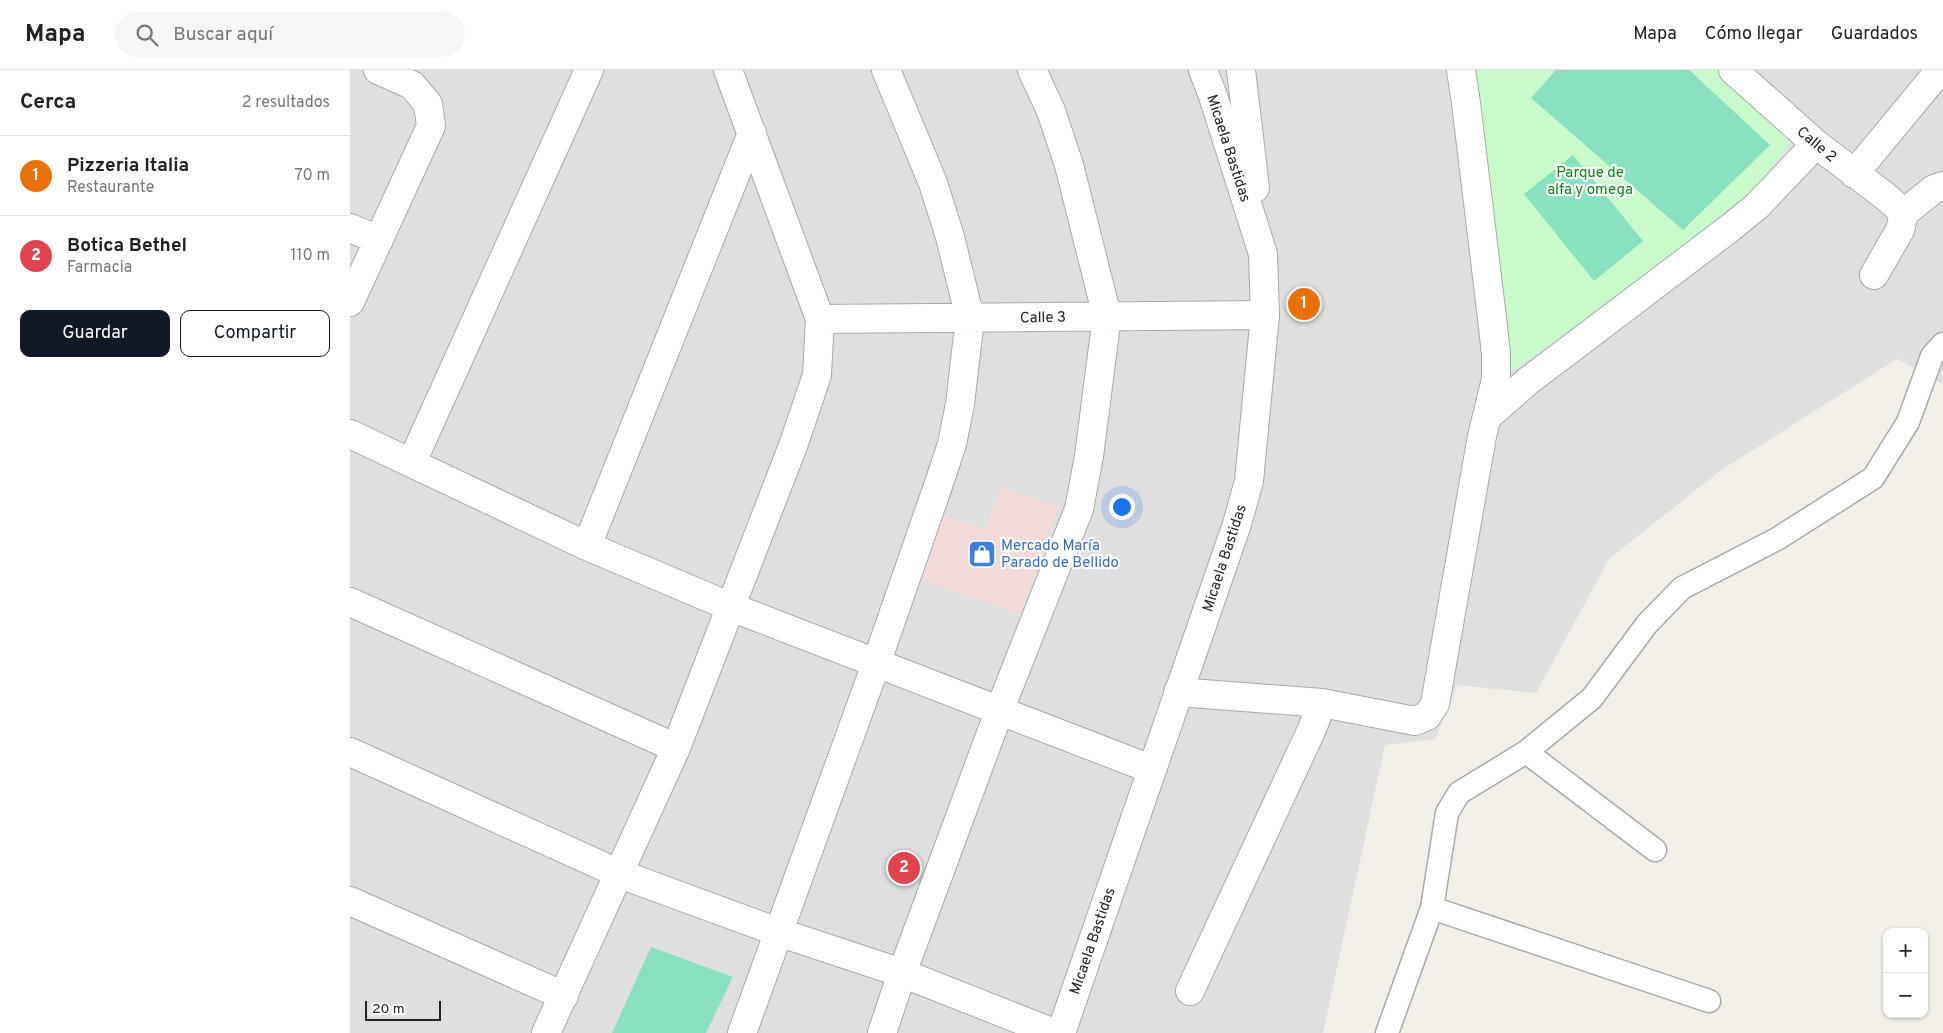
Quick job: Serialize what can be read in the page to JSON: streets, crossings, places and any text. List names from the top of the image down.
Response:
{
  "streets": {
    "street": ["Calle 2", "Micaela Bastidas", "Calle 3"]
  },
  "crossings": [
    ["Micaela Bastidas", "Calle 3"]
  ],
  "parks": ["Parque de alfa y omega"],
  "places": {
    "shop": ["Mercado María Parado de Bellido"]
  },
  "scale_bar": "20 m",
  "page": {
    "header": "Mapa",
    "search": "Buscar aquí",
    "nav": ["Mapa", "Cómo llegar", "Guardados"],
    "heading": ["Cerca", "2 resultados"],
    "list": [
      {
        "mark": "1",
        "name": "Pizzeria Italia",
        "note": "Restaurante",
        "value": "70 m"
      },
      {
        "mark": "2",
        "name": "Botica Bethel",
        "note": "Farmacia",
        "value": "110 m"
      }
    ],
    "pins": ["1", "2"],
    "buttons": ["Guardar", "Compartir"],
    "map_buttons": ["+", "−"],
    "scale": "20 m"
  }
}
